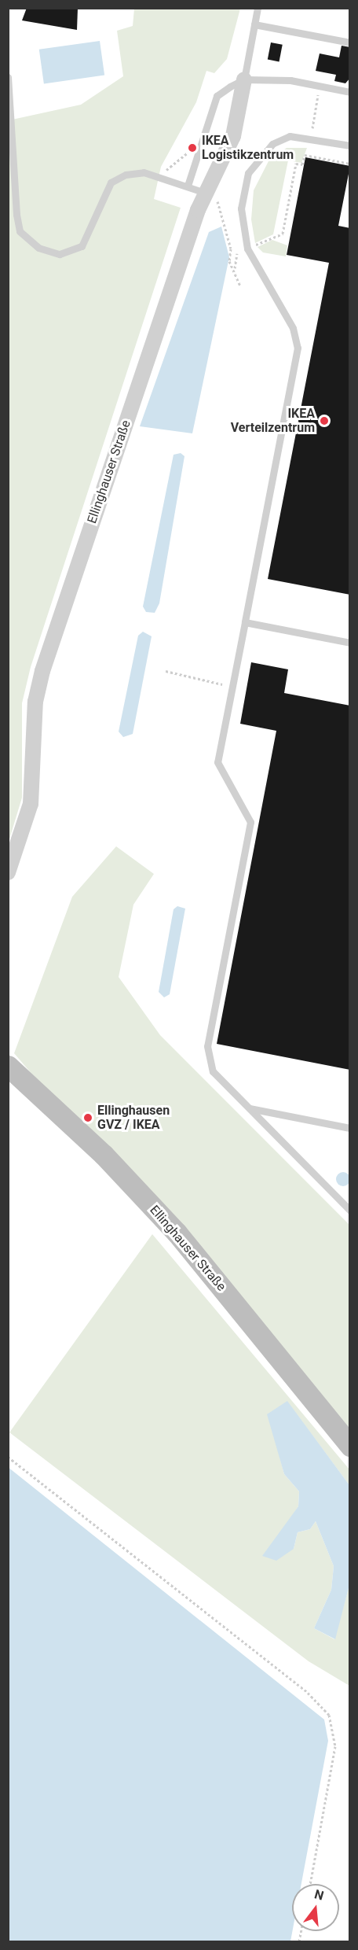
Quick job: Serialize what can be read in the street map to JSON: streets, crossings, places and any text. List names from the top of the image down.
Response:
{
  "streets": {
    "main road": ["Ellinghauser Straße"]
  },
  "places": ["IKEA Logistikzentrum", "IKEA Verteilzentrum", "Ellinghausen GVZ / IKEA"],
  "north": "top"
}
